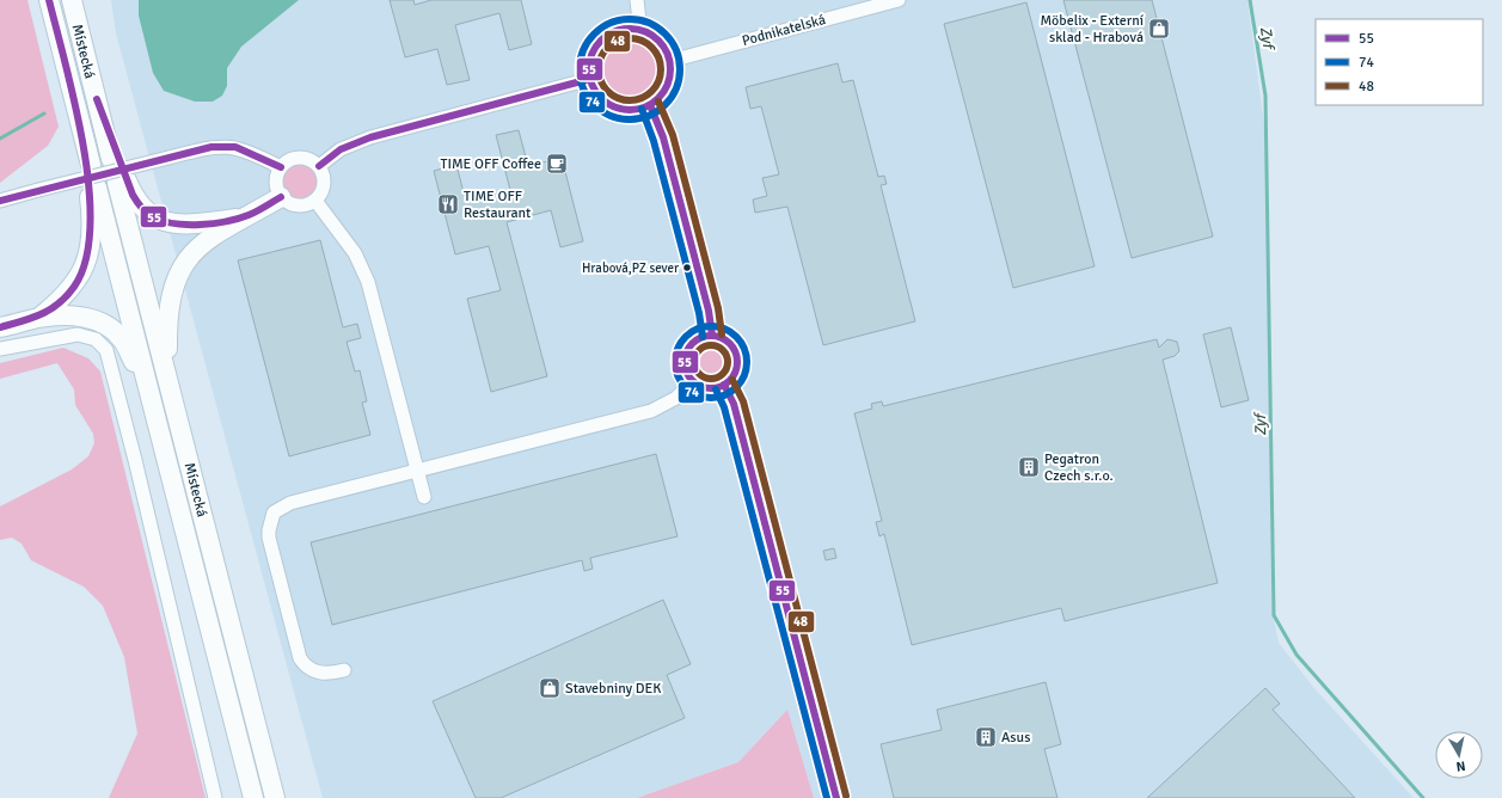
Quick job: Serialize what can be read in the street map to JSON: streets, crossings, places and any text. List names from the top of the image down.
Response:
{
  "streets": {
    "highway": ["Místecká"],
    "street": ["Podnikatelská"]
  },
  "water": ["Zyf"],
  "places": {
    "shop": ["Möbelix - Externí sklad - Hrabová", "Stavebniny DEK"],
    "cafe": ["TIME OFF Coffee"],
    "restaurant": ["TIME OFF Restaurant"],
    "other": ["Hrabová,PZ sever"],
    "building": ["Pegatron Czech s.r.o.", "Asus"]
  },
  "lines": ["transit line 55", "transit line 74", "transit line 48"],
  "legend": ["55", "74", "48"],
  "north": "bottom"
}
